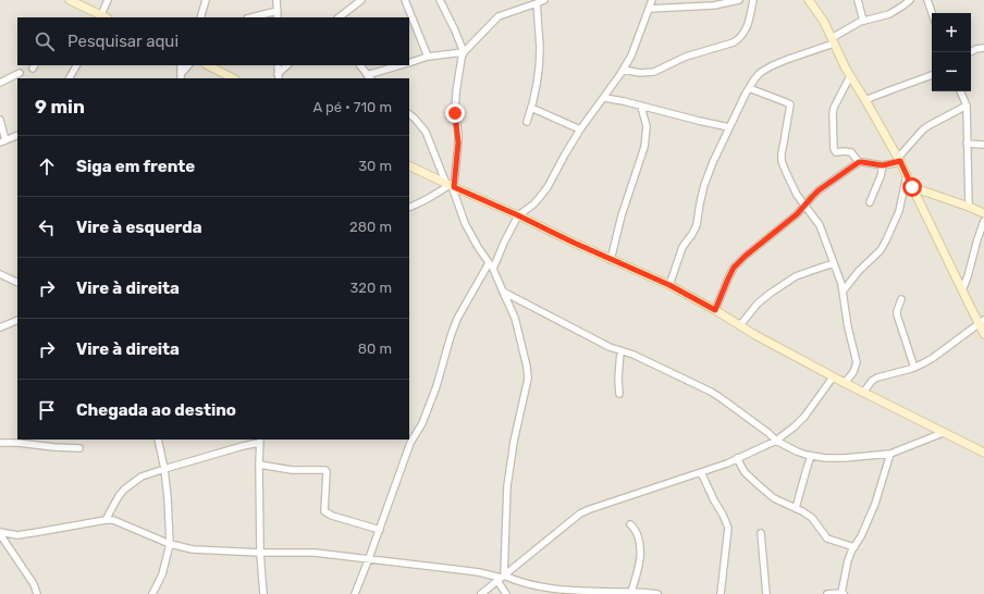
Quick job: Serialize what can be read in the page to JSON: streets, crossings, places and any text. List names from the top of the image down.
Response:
{
  "page": {
    "map_buttons": ["+", "−"],
    "search": "Pesquisar aqui",
    "heading": ["9 min", "A pé · 710 m"],
    "list": [
      ["Siga em frente", "30 m"],
      ["Vire à esquerda", "280 m"],
      ["Vire à direita", "320 m"],
      ["Vire à direita", "80 m"],
      "Chegada ao destino"
    ]
  }
}
